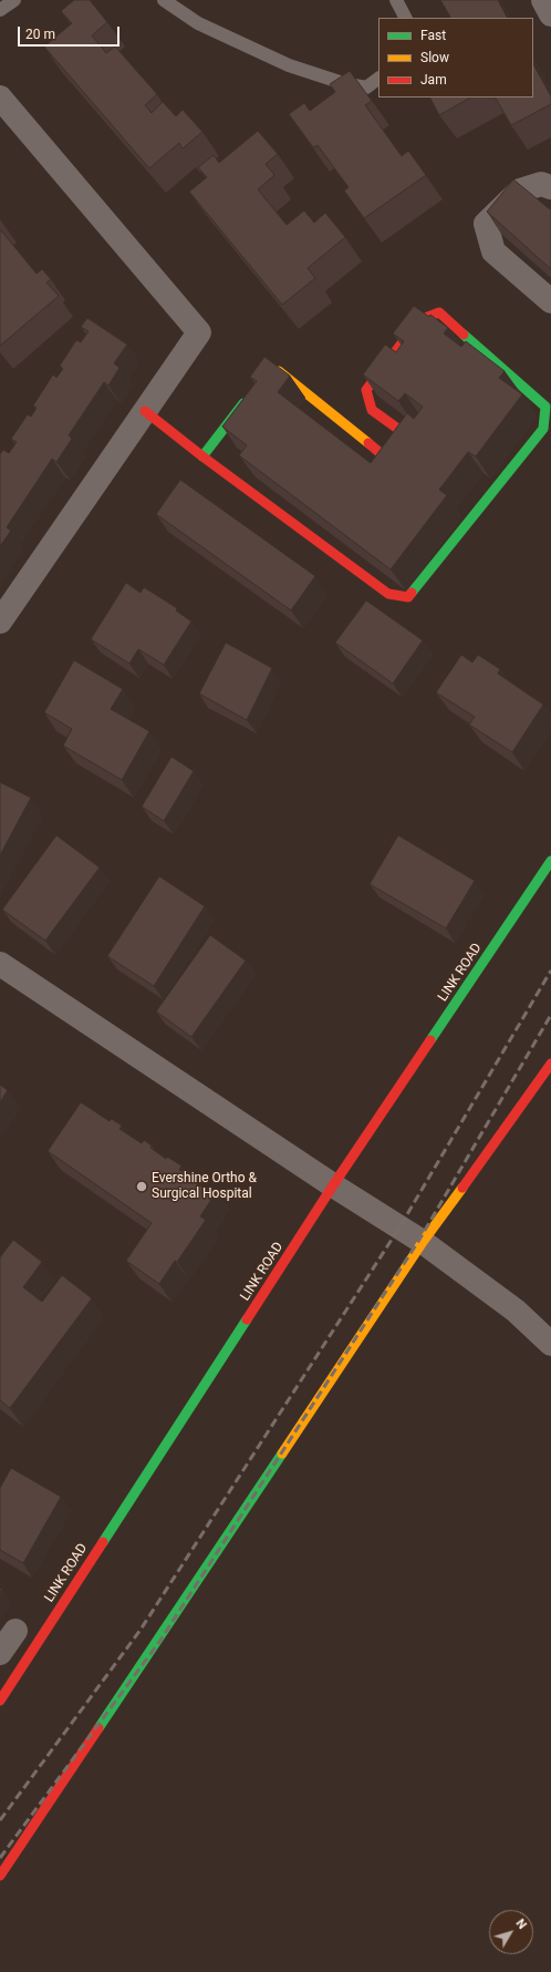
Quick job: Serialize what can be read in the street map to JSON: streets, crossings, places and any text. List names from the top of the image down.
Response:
{
  "streets": {
    "main road": ["LINK ROAD"]
  },
  "places": ["Evershine Ortho & Surgical Hospital"],
  "legend": ["Fast", "Slow", "Jam"],
  "scale_bar": "20 m",
  "north": "top right"
}
